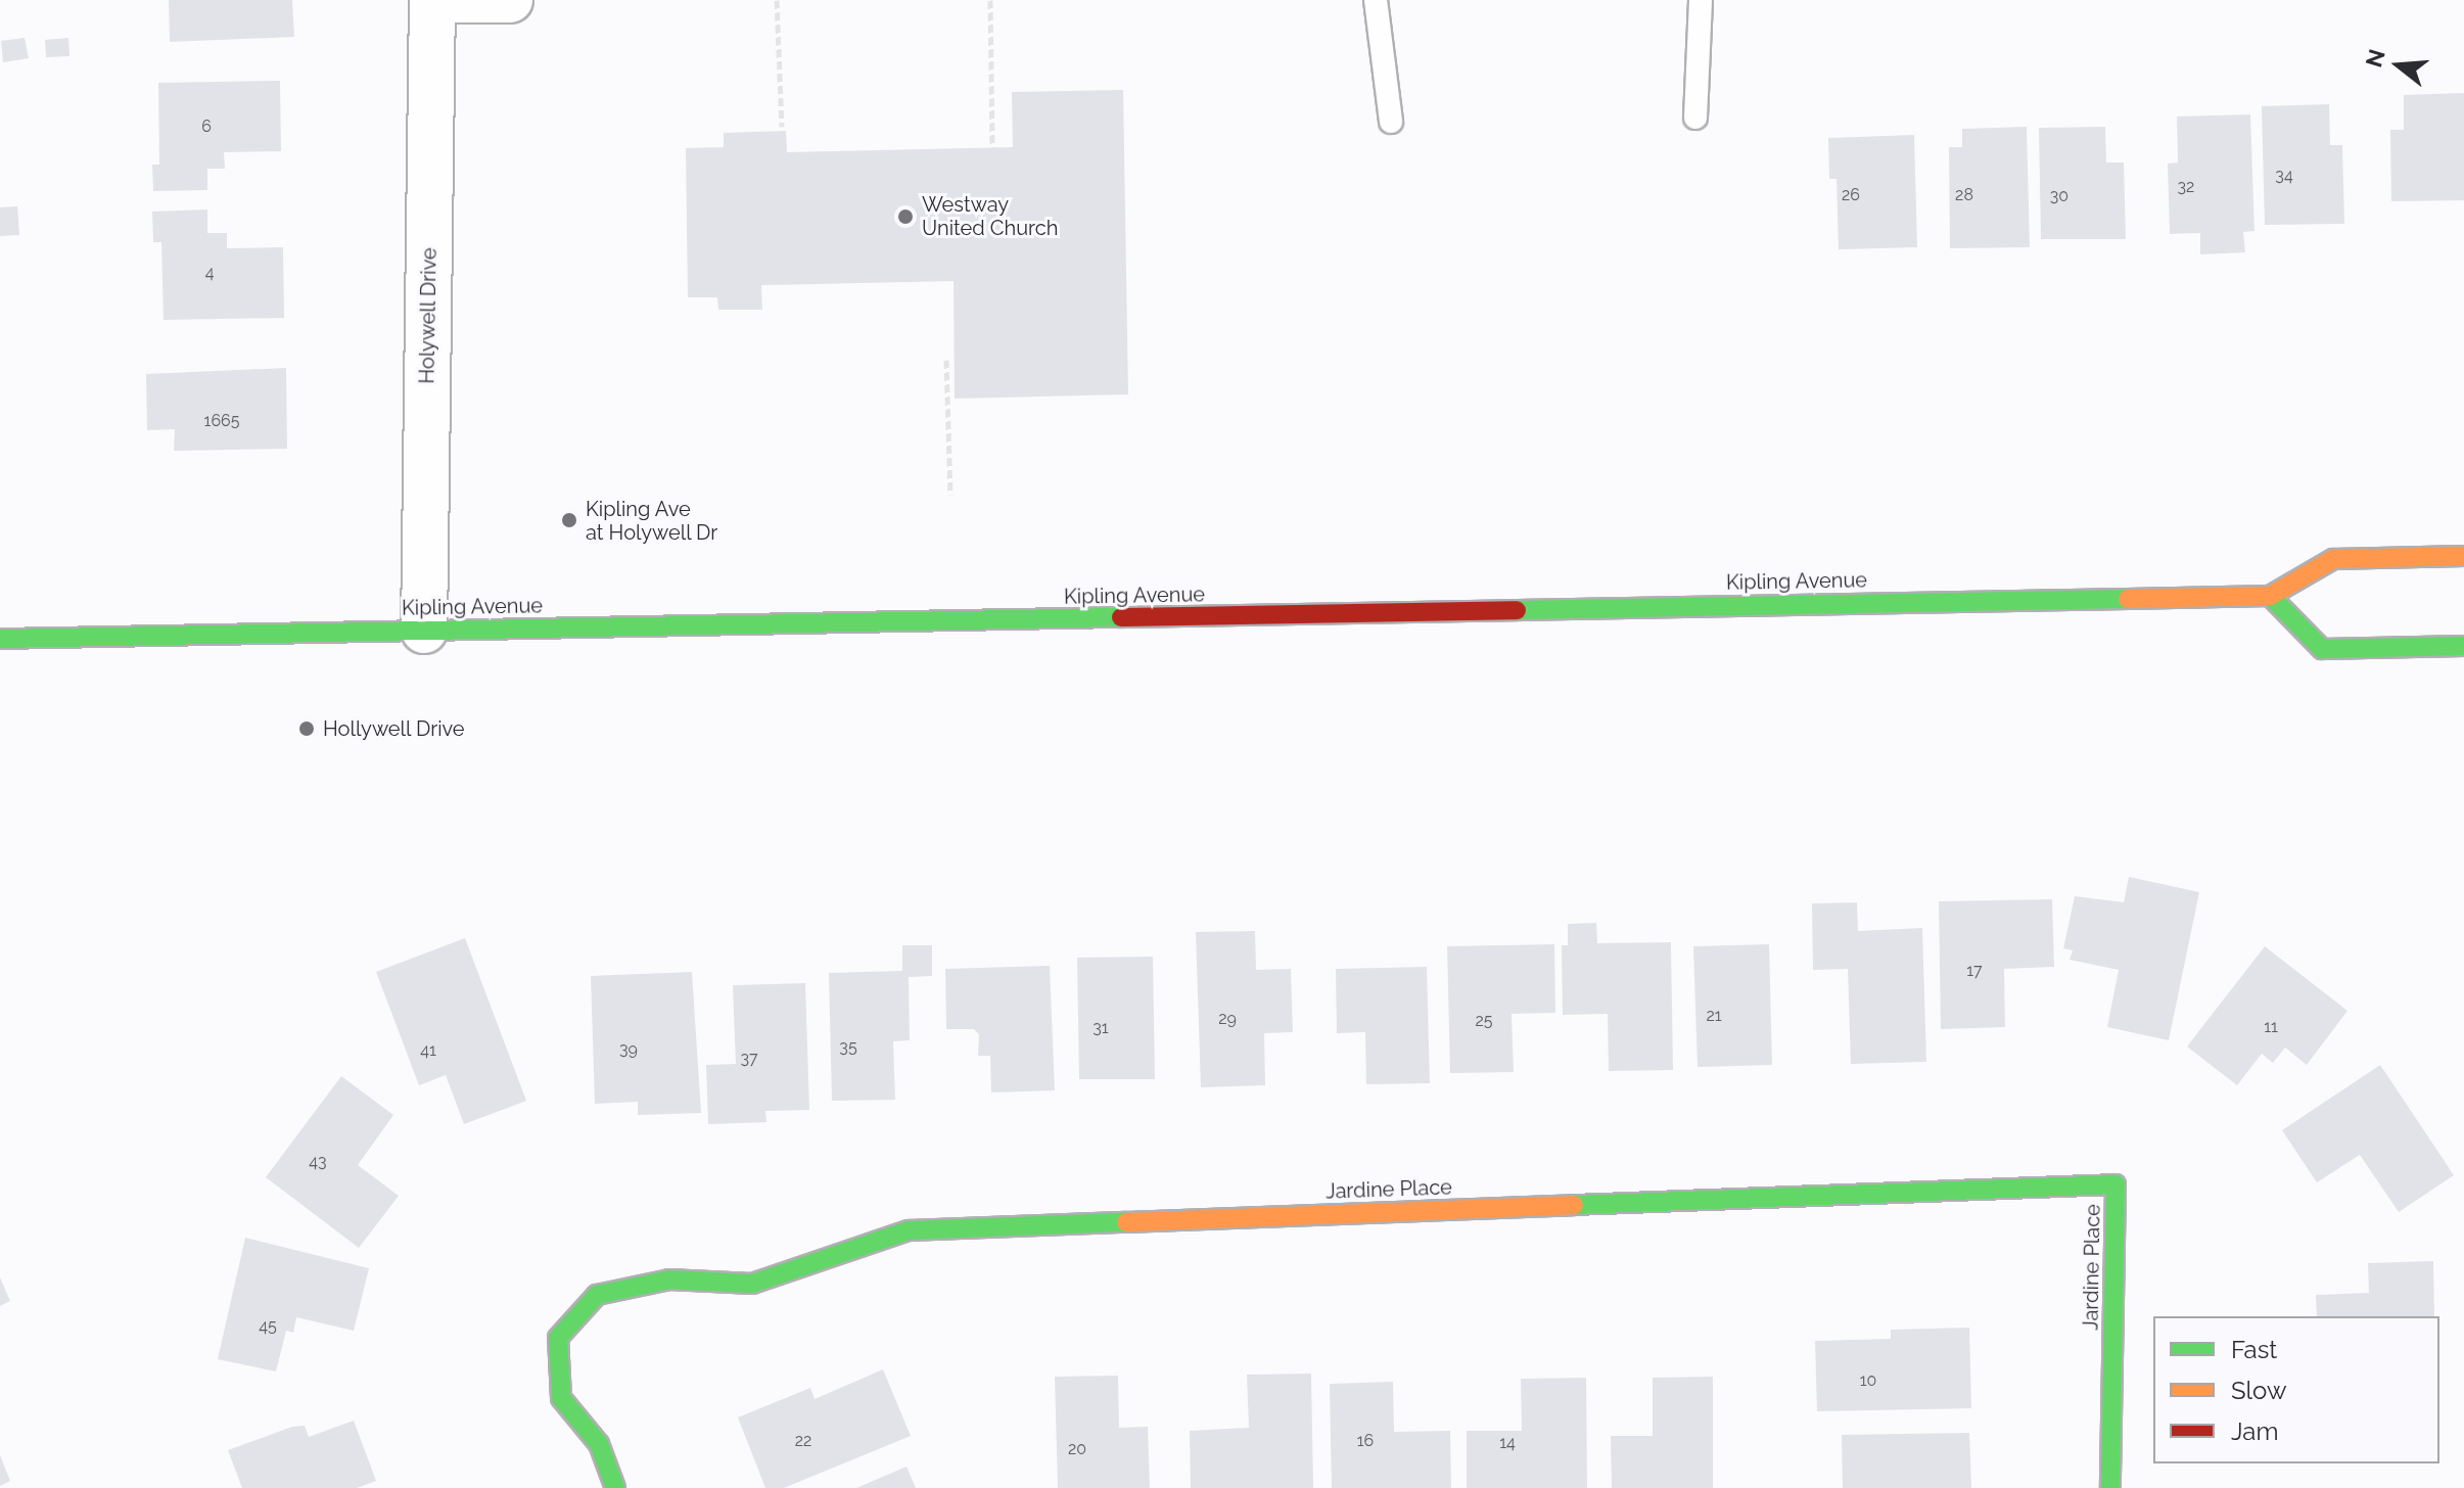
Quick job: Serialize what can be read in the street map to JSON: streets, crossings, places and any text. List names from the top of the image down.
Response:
{
  "streets": {
    "main road": ["Kipling Avenue", "Jardine Place"],
    "street": ["Holywell Drive"]
  },
  "crossings": [
    ["Holywell Drive", "Kipling Avenue"]
  ],
  "places": ["Westway United Church", "Kipling Ave at Holywell Dr", "Hollywell Drive"],
  "house_numbers": [
    "6",
    "34",
    "32",
    "26",
    "28",
    "30",
    "4",
    "1665",
    "17",
    "21",
    "29",
    "25",
    "11",
    "31",
    "35",
    "39",
    "41",
    "37",
    "43",
    "45",
    "10",
    "22",
    "16",
    "14",
    "20"
  ],
  "legend": ["Fast", "Slow", "Jam"],
  "north": "left"
}
